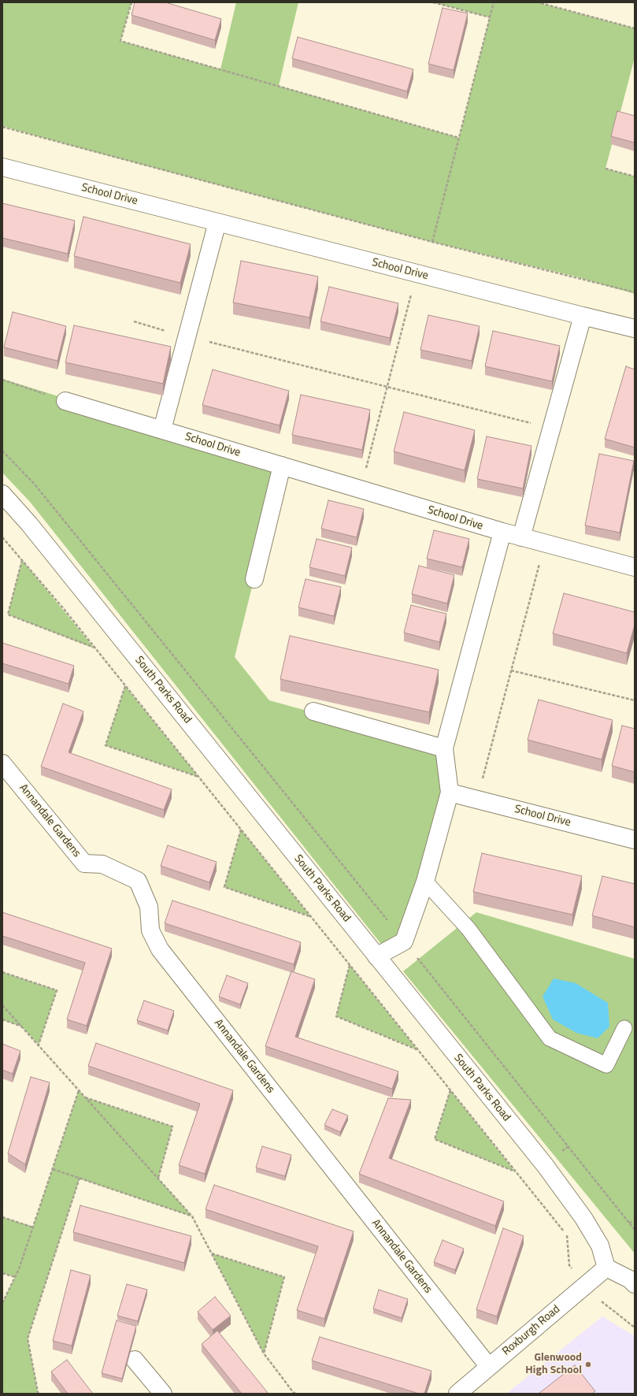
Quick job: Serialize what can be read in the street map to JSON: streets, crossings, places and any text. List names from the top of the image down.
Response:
{
  "streets": {
    "street": [
      "School Drive",
      "South Parks Road",
      "Annandale Gardens",
      "Roxburgh Road"
    ]
  },
  "crossings": [
    ["South Parks Road", "Roxburgh Road"],
    ["Annandale Gardens", "Roxburgh Road"]
  ],
  "places": ["Glenwood High School"]
}
